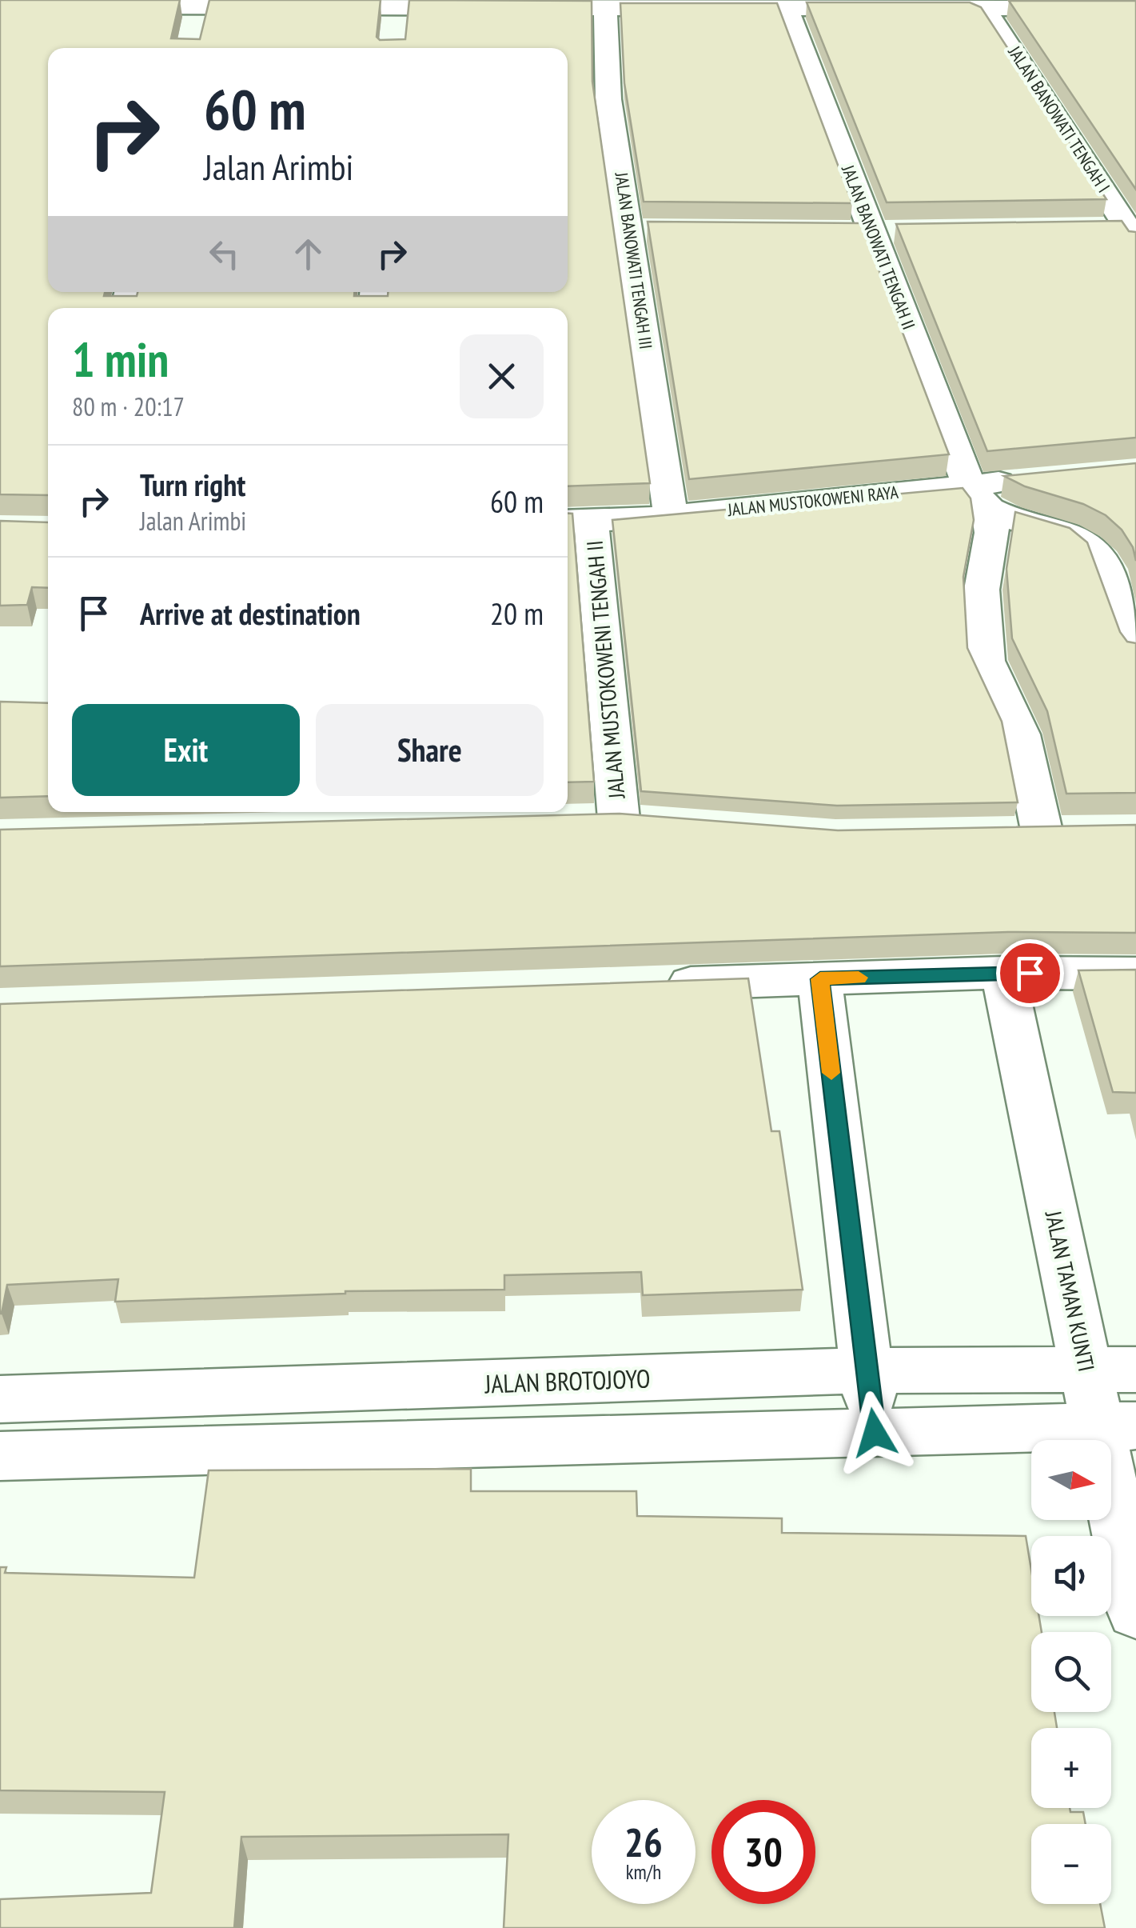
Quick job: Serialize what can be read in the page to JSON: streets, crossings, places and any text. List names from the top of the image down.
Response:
{
  "streets": {
    "street": [
      "JALAN BANOWATI TENGAH I",
      "JALAN BANOWATI TENGAH II",
      "JALAN BANOWATI TENGAH III",
      "JALAN MUSTOKOWENI RAYA",
      "JALAN MUSTOKOWENI TENGAH II",
      "JALAN TAMAN KUNTI",
      "JALAN BROTOJOYO"
    ]
  },
  "crossings": [
    ["JALAN BANOWATI TENGAH II", "JALAN MUSTOKOWENI RAYA"],
    ["JALAN BANOWATI TENGAH III", "JALAN MUSTOKOWENI RAYA"],
    ["JALAN MUSTOKOWENI RAYA", "JALAN MUSTOKOWENI TENGAH II"],
    ["JALAN TAMAN KUNTI", "JALAN BROTOJOYO"]
  ],
  "north": "right",
  "page": {
    "turn": ["60 m", "Jalan Arimbi"],
    "heading": ["1 min", "80 m · 20:17"],
    "list": [
      {
        "name": "Turn right",
        "note": "Jalan Arimbi",
        "value": "60 m"
      },
      {
        "name": "Arrive at destination",
        "value": "20 m"
      }
    ],
    "buttons": ["Exit", "Share"],
    "map_buttons": ["+", "−"],
    "speed": "26 km/h",
    "limit": "30"
  }
}
